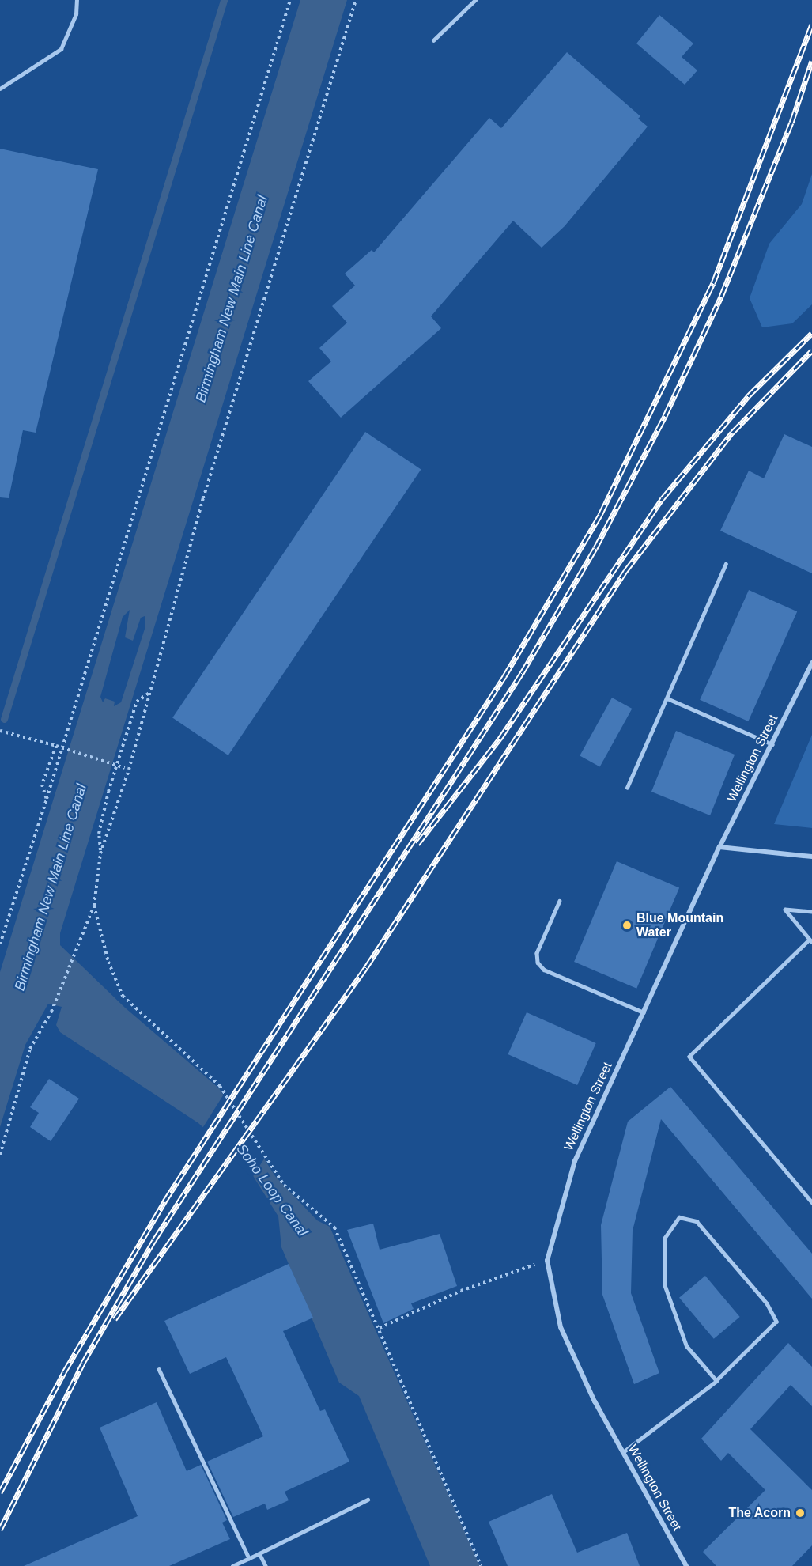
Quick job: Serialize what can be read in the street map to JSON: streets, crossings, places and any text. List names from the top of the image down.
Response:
{
  "streets": {
    "street": ["Wellington Street"]
  },
  "water": ["Birmingham New Main Line Canal", "Soho Loop Canal"],
  "places": ["Blue Mountain Water", "The Acorn"]
}
